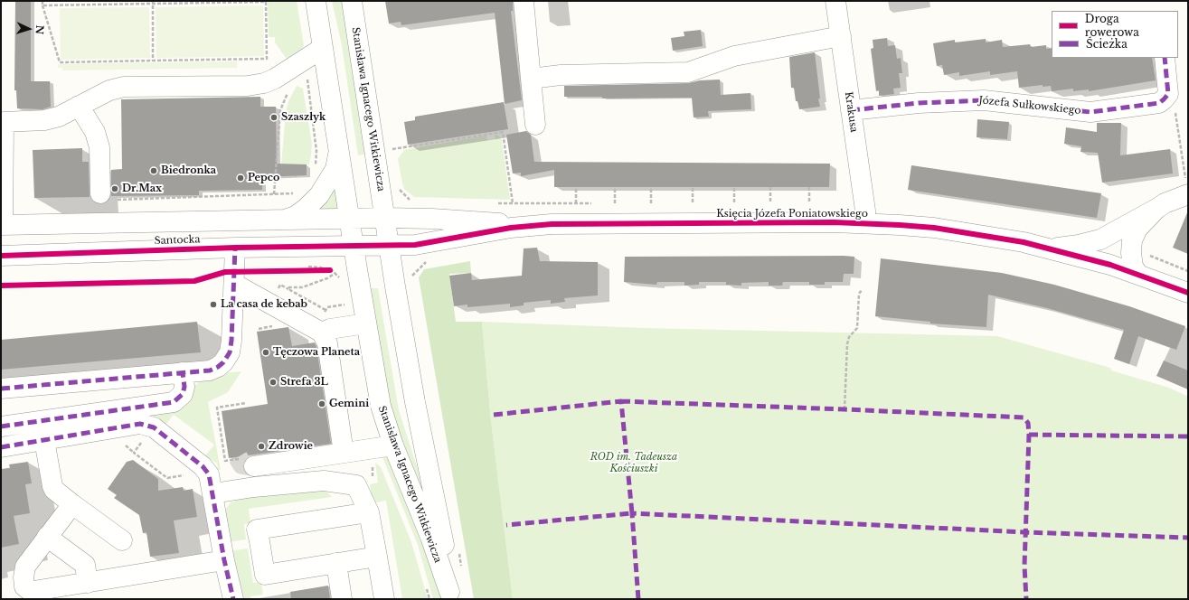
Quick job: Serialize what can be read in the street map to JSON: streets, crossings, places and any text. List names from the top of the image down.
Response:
{
  "streets": {
    "street": [
      "Józefa Sułkowskiego",
      "Stanisława Ignacego Witkiewicza",
      "Krakusa",
      "Księcia Józefa Poniatowskiego",
      "Santocka"
    ]
  },
  "crossings": [
    ["Józefa Sułkowskiego", "Krakusa"],
    ["Stanisława Ignacego Witkiewicza", "Księcia Józefa Poniatowskiego"],
    ["Stanisława Ignacego Witkiewicza", "Santocka"],
    ["Krakusa", "Księcia Józefa Poniatowskiego"]
  ],
  "parks": ["ROD im. Tadeusza Kościuszki"],
  "places": [
    "Szaszłyk",
    "Biedronka",
    "Pepco",
    "Dr.Max",
    "La casa de kebab",
    "Tęczowa Planeta",
    "Strefa 3L",
    "Gemini",
    "Zdrowie"
  ],
  "legend": ["Droga rowerowa", "Ścieżka"],
  "north": "right"
}
